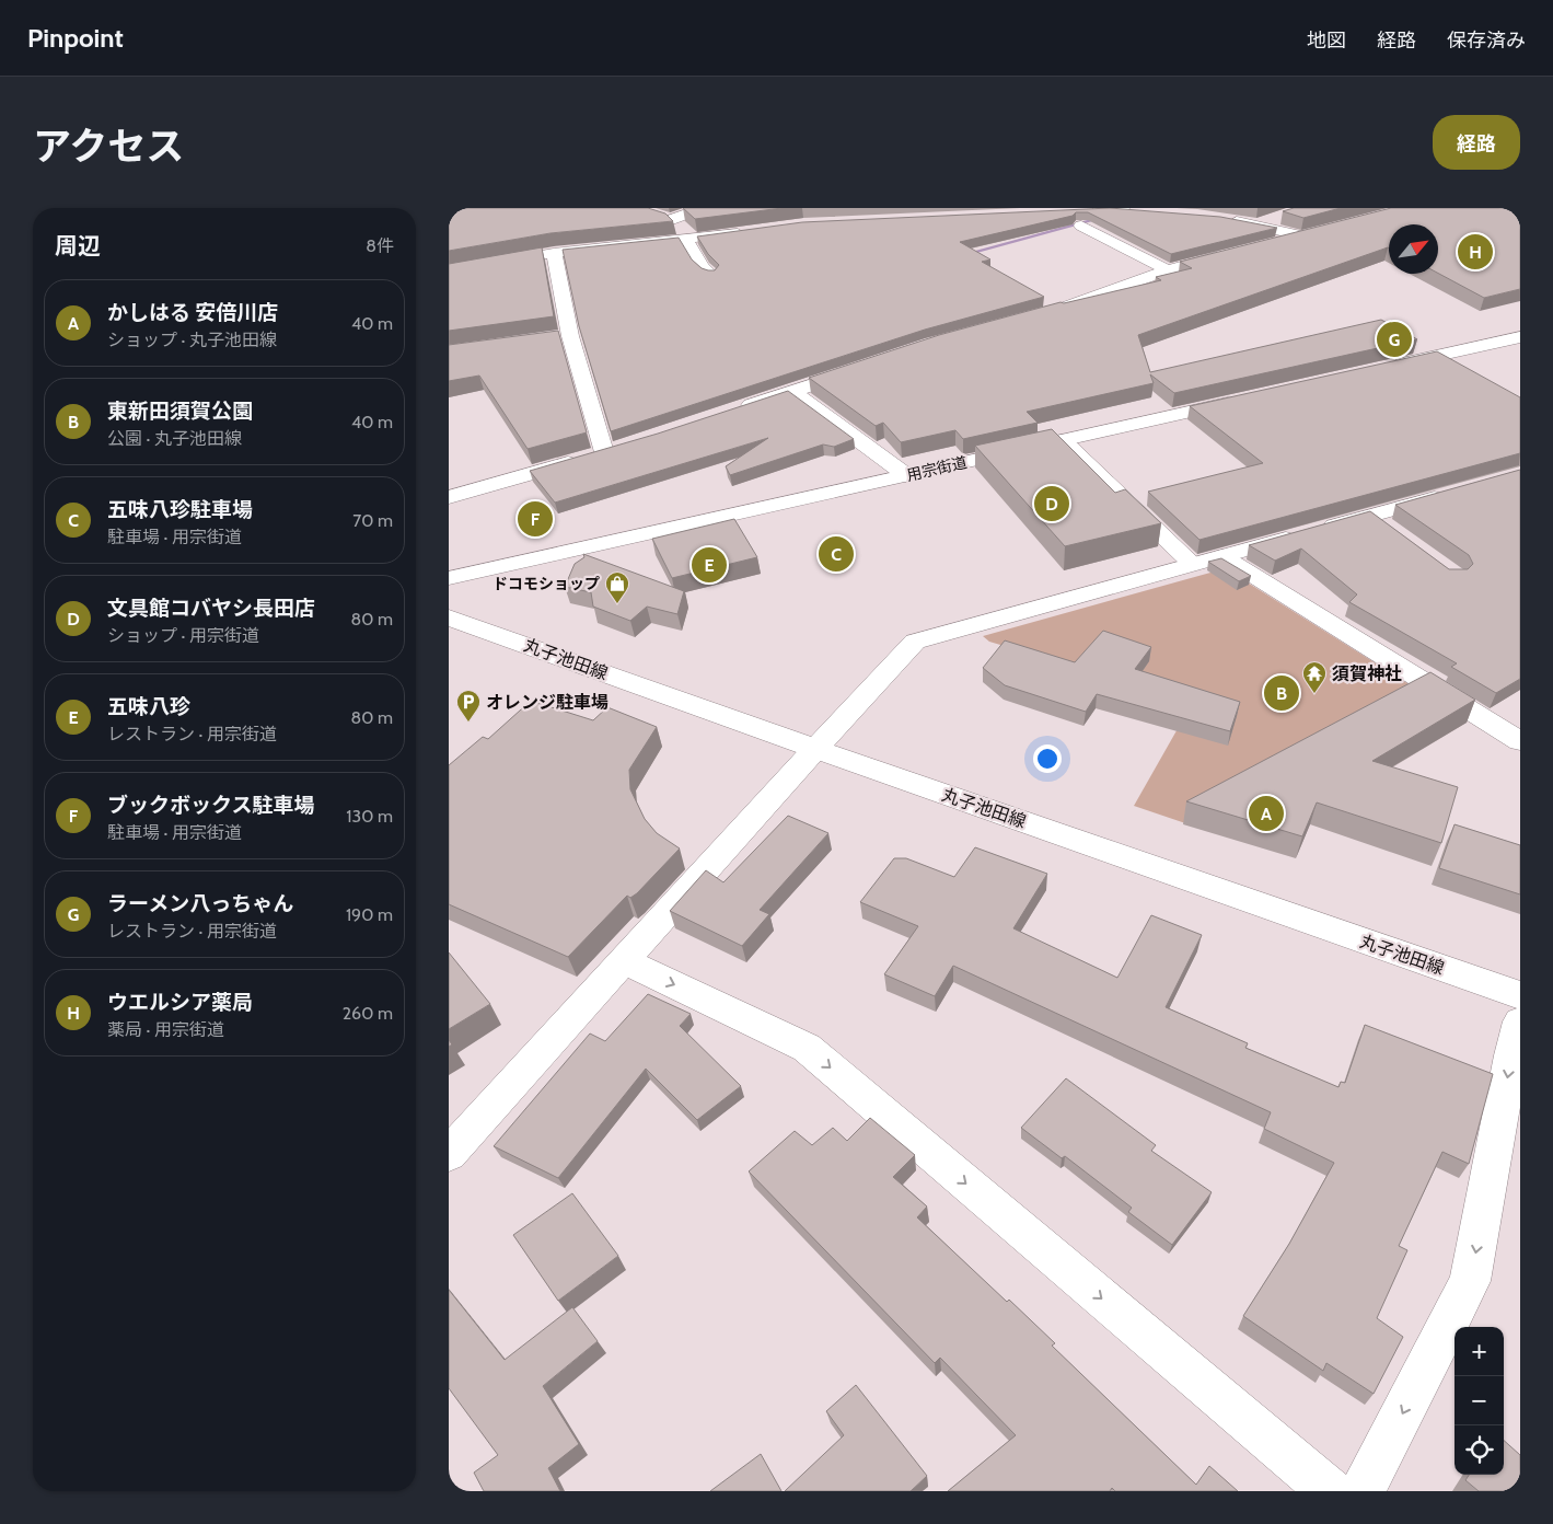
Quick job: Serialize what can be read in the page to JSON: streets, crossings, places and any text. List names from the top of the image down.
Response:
{
  "streets": {
    "street": ["用宗街道", "丸子池田線"]
  },
  "places": {
    "shop": ["ドコモショップ"],
    "temple": ["須賀神社"],
    "parking": ["オレンジ駐車場"]
  },
  "north": "top right",
  "page": {
    "header": "Pinpoint",
    "nav": ["地図", "経路", "保存済み"],
    "title": "アクセス",
    "buttons": "経路",
    "heading": ["周辺", "8件"],
    "pins": [
      "H",
      "G",
      "D",
      "F",
      "C",
      "E",
      "B",
      "A"
    ],
    "list": [
      {
        "mark": "A",
        "name": "かしはる 安倍川店",
        "note": "ショップ · 丸子池田線",
        "value": "40 m"
      },
      {
        "mark": "B",
        "name": "東新田須賀公園",
        "note": "公園 · 丸子池田線",
        "value": "40 m"
      },
      {
        "mark": "C",
        "name": "五味八珍駐車場",
        "note": "駐車場 · 用宗街道",
        "value": "70 m"
      },
      {
        "mark": "D",
        "name": "文具館コバヤシ長田店",
        "note": "ショップ · 用宗街道",
        "value": "80 m"
      },
      {
        "mark": "E",
        "name": "五味八珍",
        "note": "レストラン · 用宗街道",
        "value": "80 m"
      },
      {
        "mark": "F",
        "name": "ブックボックス駐車場",
        "note": "駐車場 · 用宗街道",
        "value": "130 m"
      },
      {
        "mark": "G",
        "name": "ラーメン八っちゃん",
        "note": "レストラン · 用宗街道",
        "value": "190 m"
      },
      {
        "mark": "H",
        "name": "ウエルシア薬局",
        "note": "薬局 · 用宗街道",
        "value": "260 m"
      }
    ],
    "map_buttons": ["+", "−"]
  }
}
